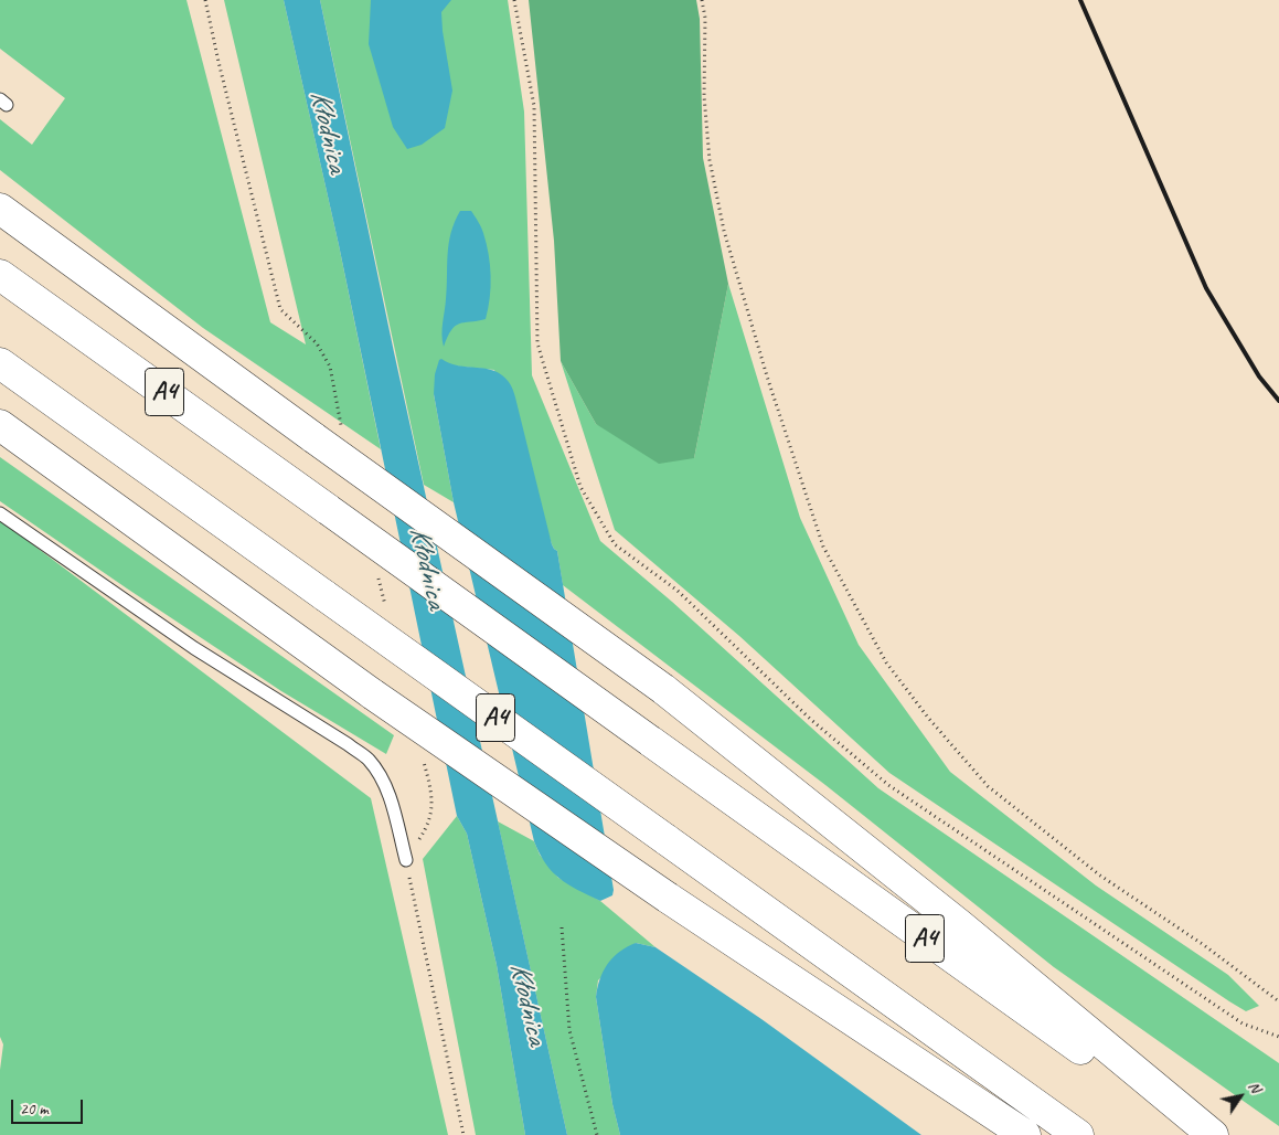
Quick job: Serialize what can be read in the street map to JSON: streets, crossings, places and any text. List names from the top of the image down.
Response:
{
  "streets": {
    "highway": ["A4"]
  },
  "water": ["Kłodnica"],
  "scale_bar": "20 m",
  "north": "top right"
}
